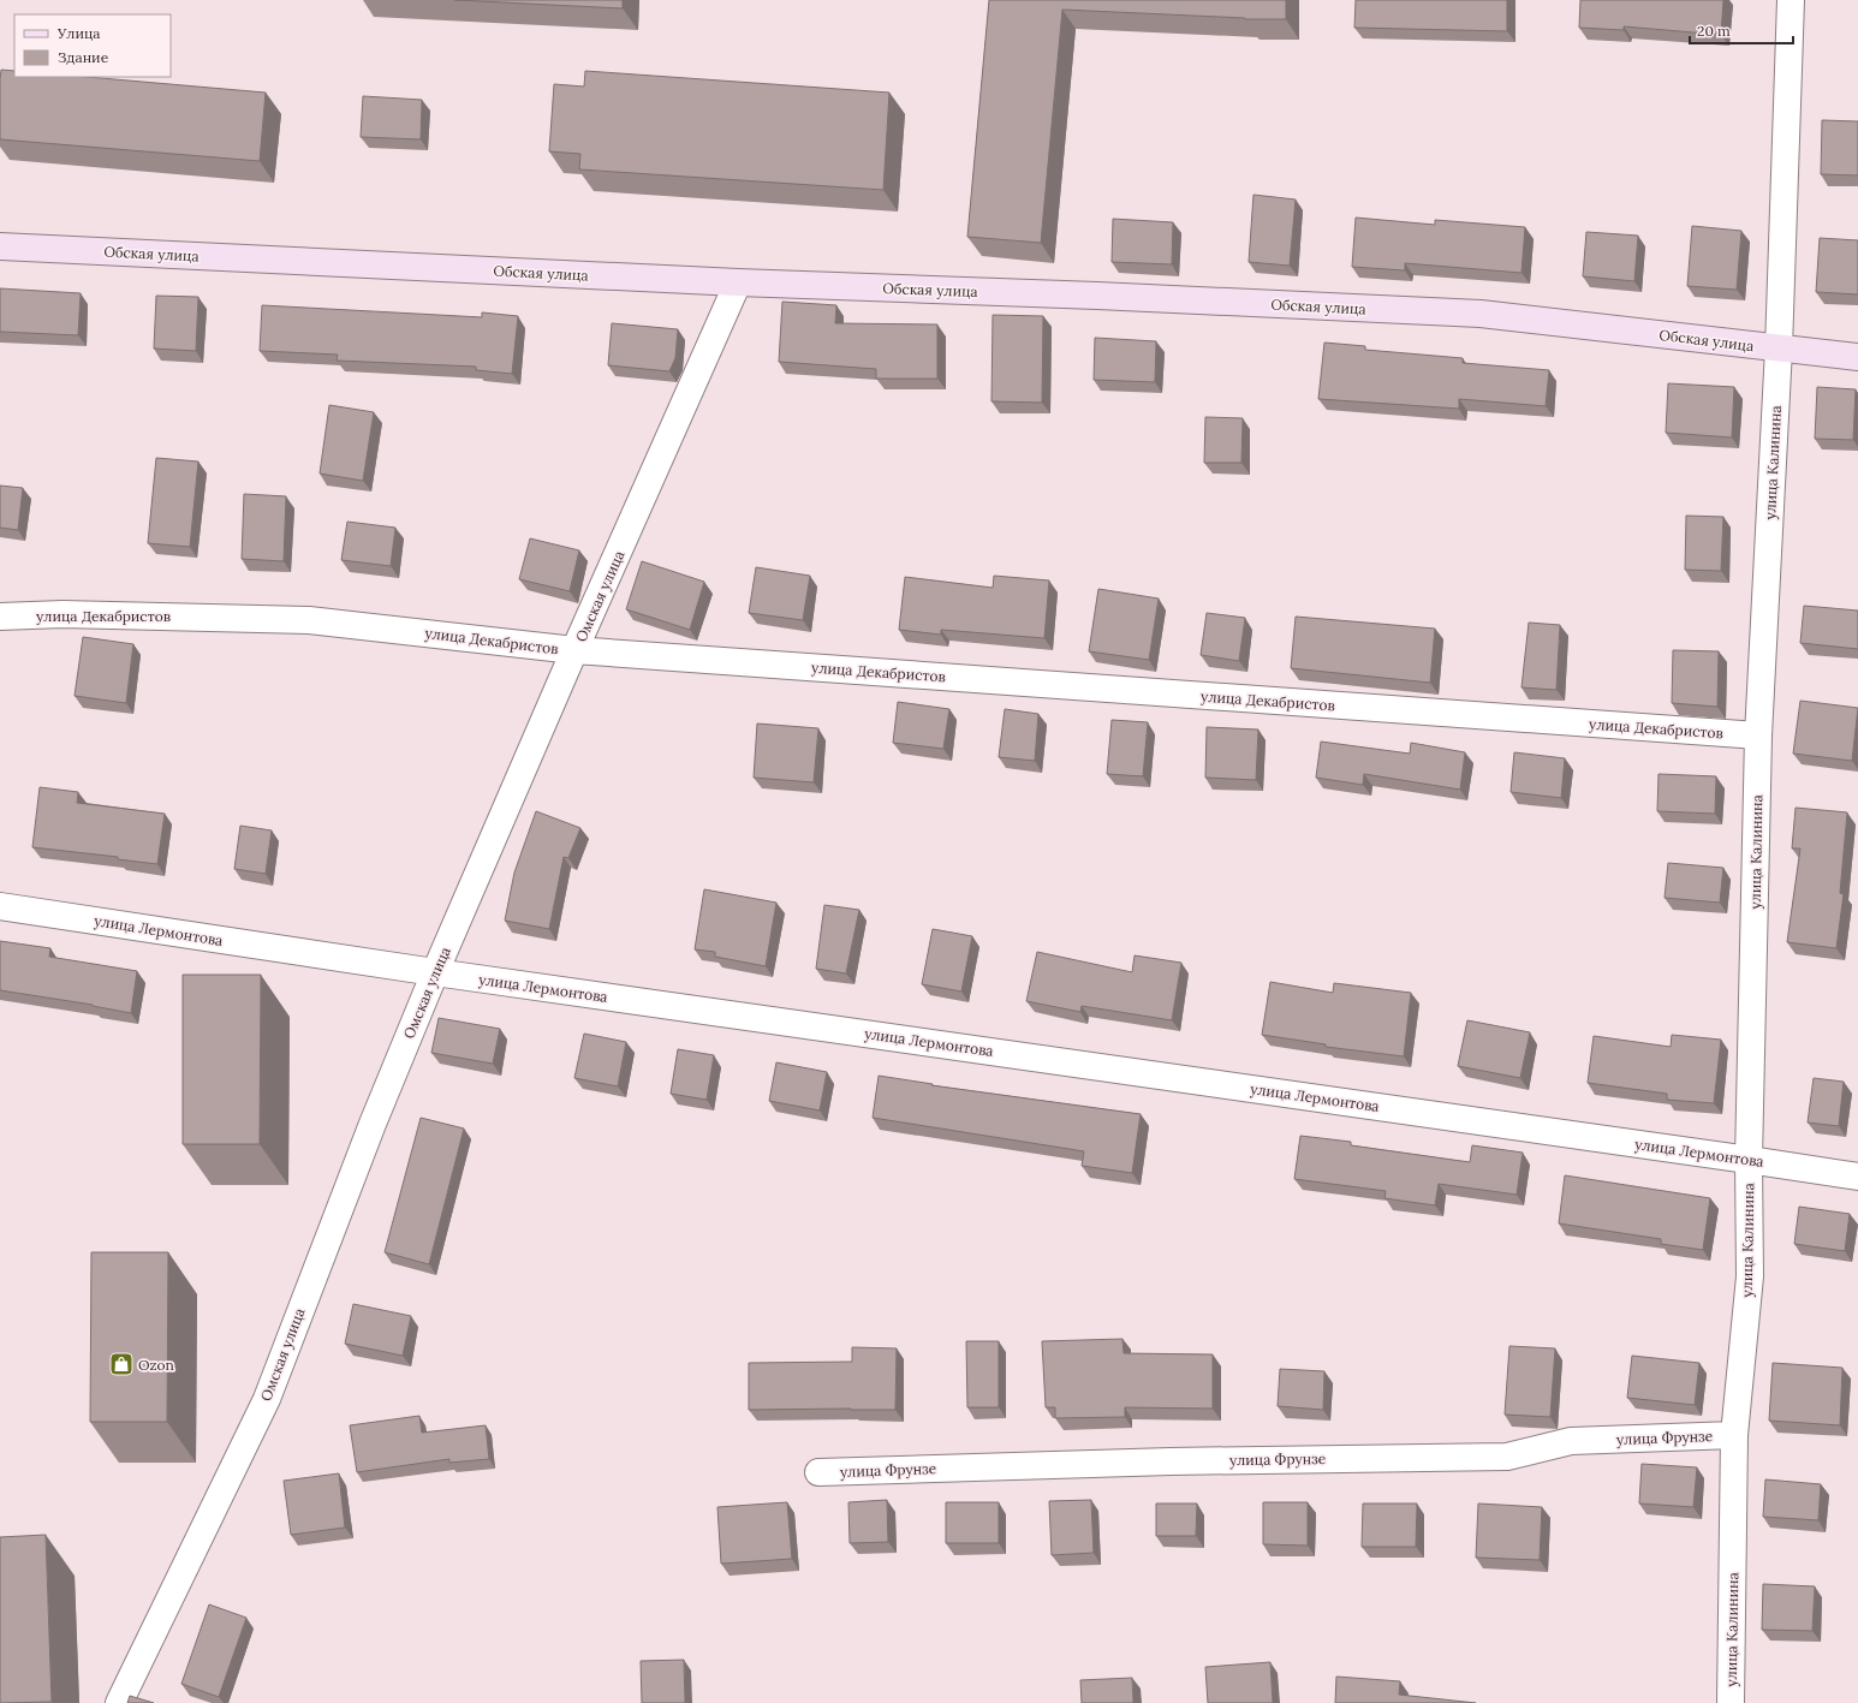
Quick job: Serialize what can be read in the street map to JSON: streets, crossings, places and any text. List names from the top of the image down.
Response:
{
  "streets": {
    "street": [
      "Обская улица",
      "улица Калинина",
      "Омская улица",
      "улица Декабристов",
      "улица Лермонтова",
      "улица Фрунзе"
    ]
  },
  "crossings": [
    ["Обская улица", "улица Калинина"],
    ["Обская улица", "Омская улица"],
    ["улица Калинина", "улица Декабристов"],
    ["улица Калинина", "улица Лермонтова"],
    ["улица Калинина", "улица Фрунзе"],
    ["Омская улица", "улица Декабристов"],
    ["Омская улица", "улица Лермонтова"]
  ],
  "places": {
    "shop": ["Ozon"]
  },
  "legend": ["Улица", "Здание"],
  "scale_bar": "20 m"
}
